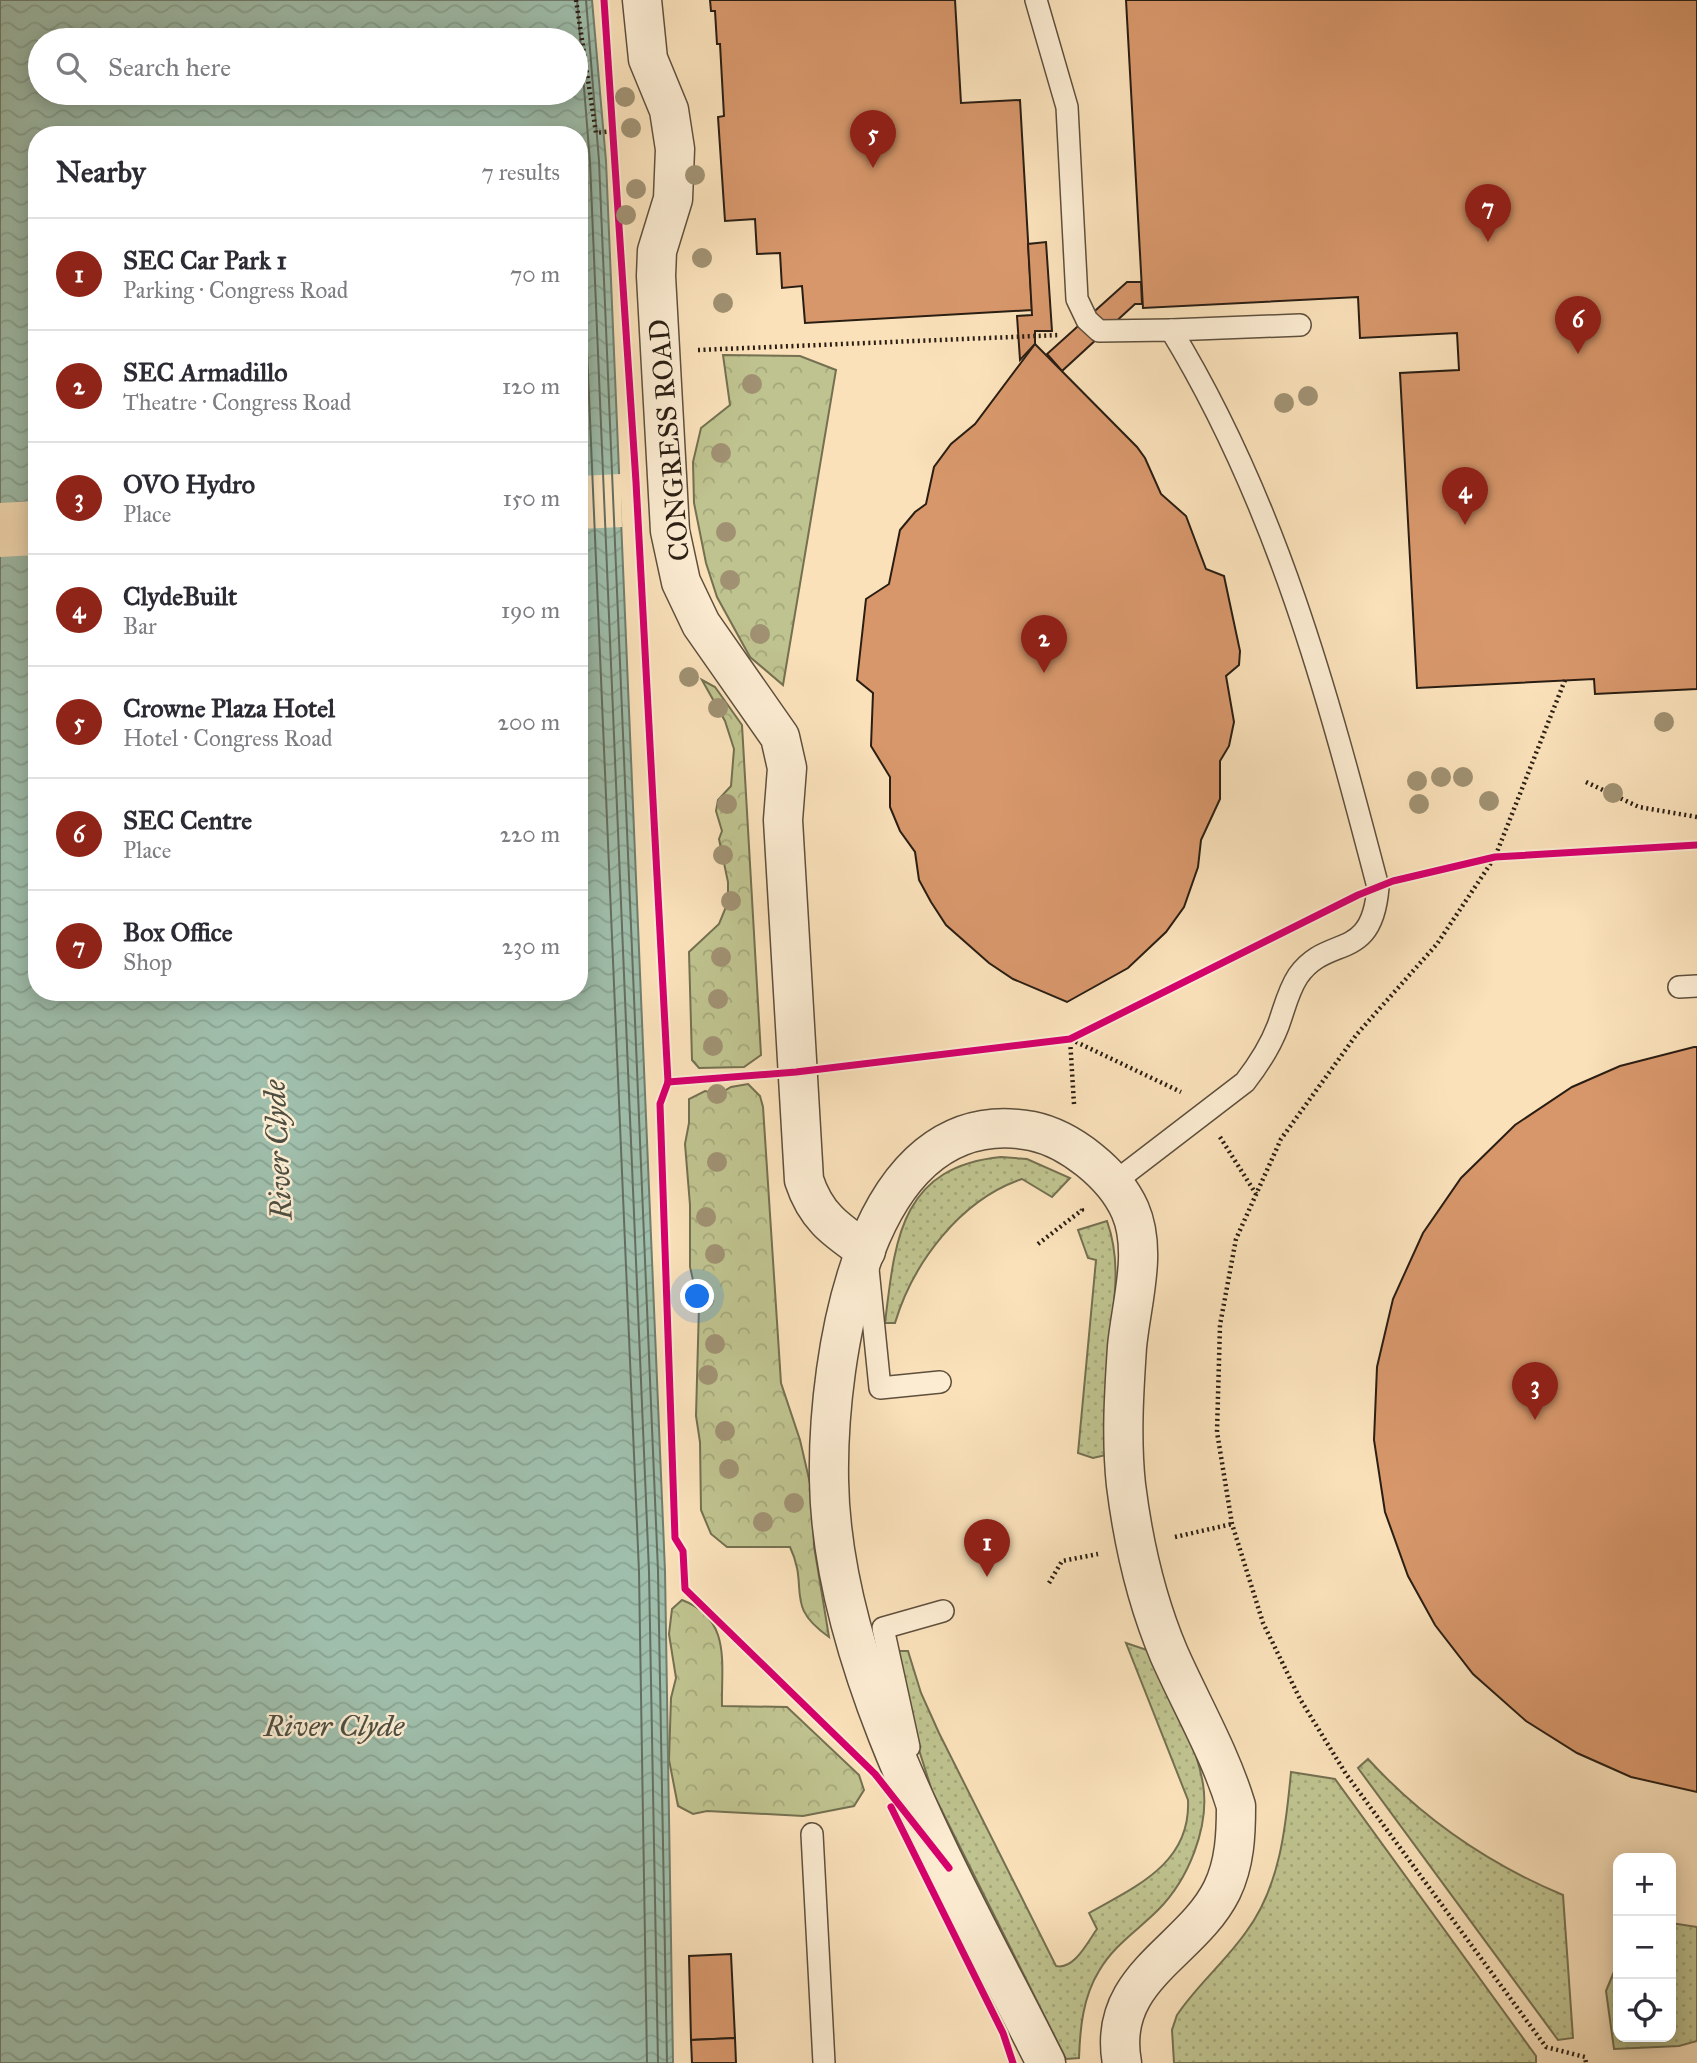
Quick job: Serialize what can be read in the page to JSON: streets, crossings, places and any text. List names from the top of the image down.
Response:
{
  "streets": {
    "street": ["CONGRESS ROAD"]
  },
  "water": ["River Clyde"],
  "page": {
    "search": "Search here",
    "pins": [
      "5",
      "7",
      "6",
      "4",
      "2",
      "3",
      "1"
    ],
    "heading": ["Nearby", "7 results"],
    "list": [
      {
        "mark": "1",
        "name": "SEC Car Park 1",
        "note": "Parking · Congress Road",
        "value": "70 m"
      },
      {
        "mark": "2",
        "name": "SEC Armadillo",
        "note": "Theatre · Congress Road",
        "value": "120 m"
      },
      {
        "mark": "3",
        "name": "OVO Hydro",
        "note": "Place",
        "value": "150 m"
      },
      {
        "mark": "4",
        "name": "ClydeBuilt",
        "note": "Bar",
        "value": "190 m"
      },
      {
        "mark": "5",
        "name": "Crowne Plaza Hotel",
        "note": "Hotel · Congress Road",
        "value": "200 m"
      },
      {
        "mark": "6",
        "name": "SEC Centre",
        "note": "Place",
        "value": "220 m"
      },
      {
        "mark": "7",
        "name": "Box Office",
        "note": "Shop",
        "value": "230 m"
      }
    ],
    "map_buttons": ["+", "−"]
  }
}
